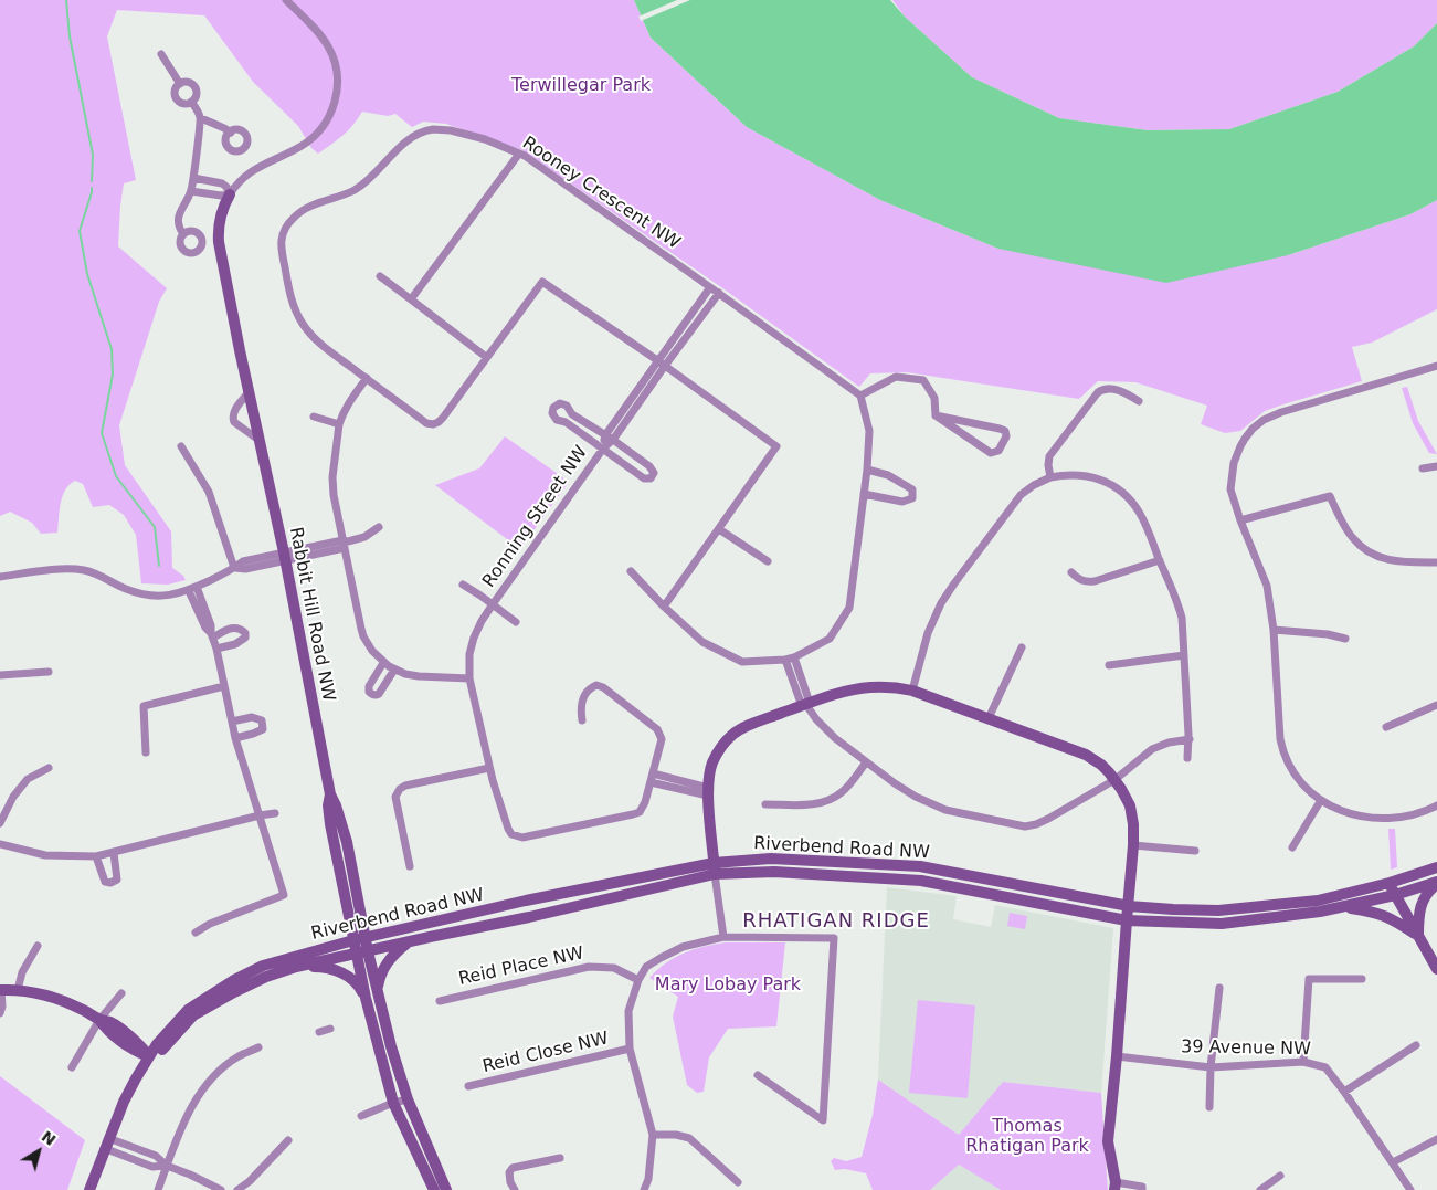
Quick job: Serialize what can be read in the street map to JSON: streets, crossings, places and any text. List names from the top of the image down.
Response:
{
  "streets": {
    "main road": ["Rabbit Hill Road NW", "Riverbend Road NW"],
    "street": [
      "Rooney Crescent NW",
      "Ronning Street NW",
      "Reid Place NW",
      "39 Avenue NW",
      "Reid Close NW"
    ]
  },
  "crossings": [
    ["Rooney Crescent NW", "Ronning Street NW"],
    ["Rabbit Hill Road NW", "Riverbend Road NW"]
  ],
  "districts": ["RHATIGAN RIDGE"],
  "parks": ["Terwillegar Park", "Mary Lobay Park", "Thomas Rhatigan Park"],
  "north": "top right"
}
